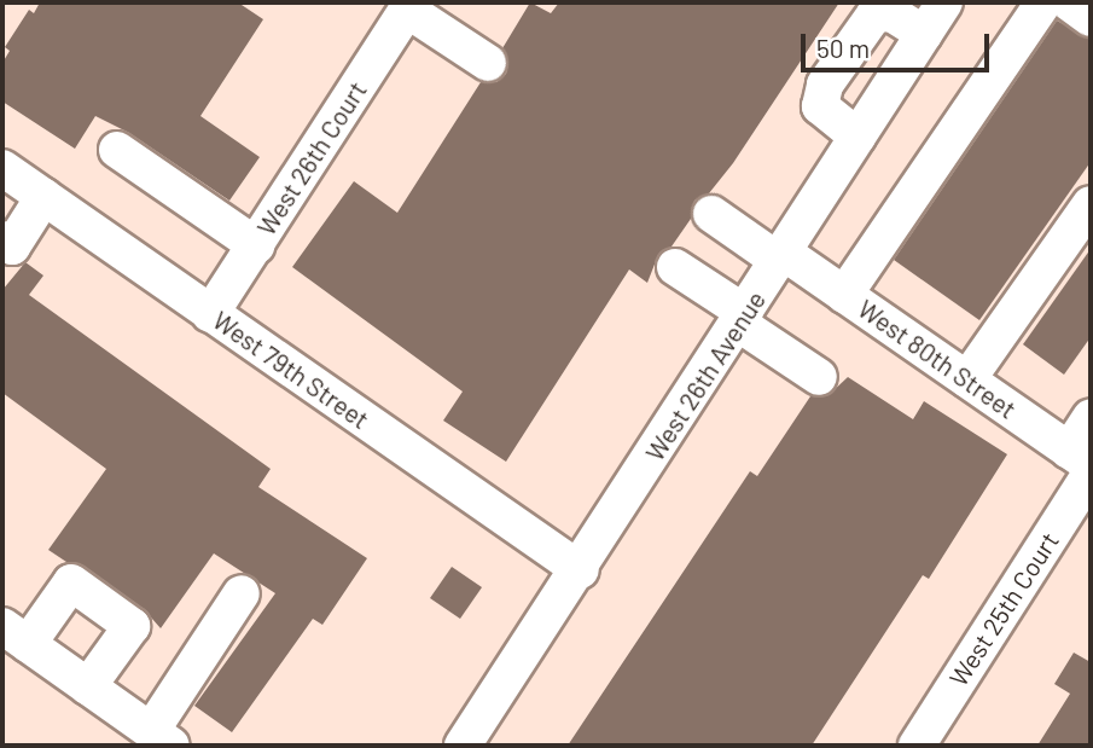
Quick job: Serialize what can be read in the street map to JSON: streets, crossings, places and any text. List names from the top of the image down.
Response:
{
  "streets": {
    "street": [
      "West 26th Court",
      "West 80th Street",
      "West 79th Street",
      "West 26th Avenue",
      "West 25th Court"
    ]
  },
  "crossings": [
    ["West 26th Court", "West 79th Street"],
    ["West 80th Street", "West 26th Avenue"],
    ["West 80th Street", "West 25th Court"],
    ["West 79th Street", "West 26th Avenue"]
  ],
  "scale_bar": "50 m"
}
